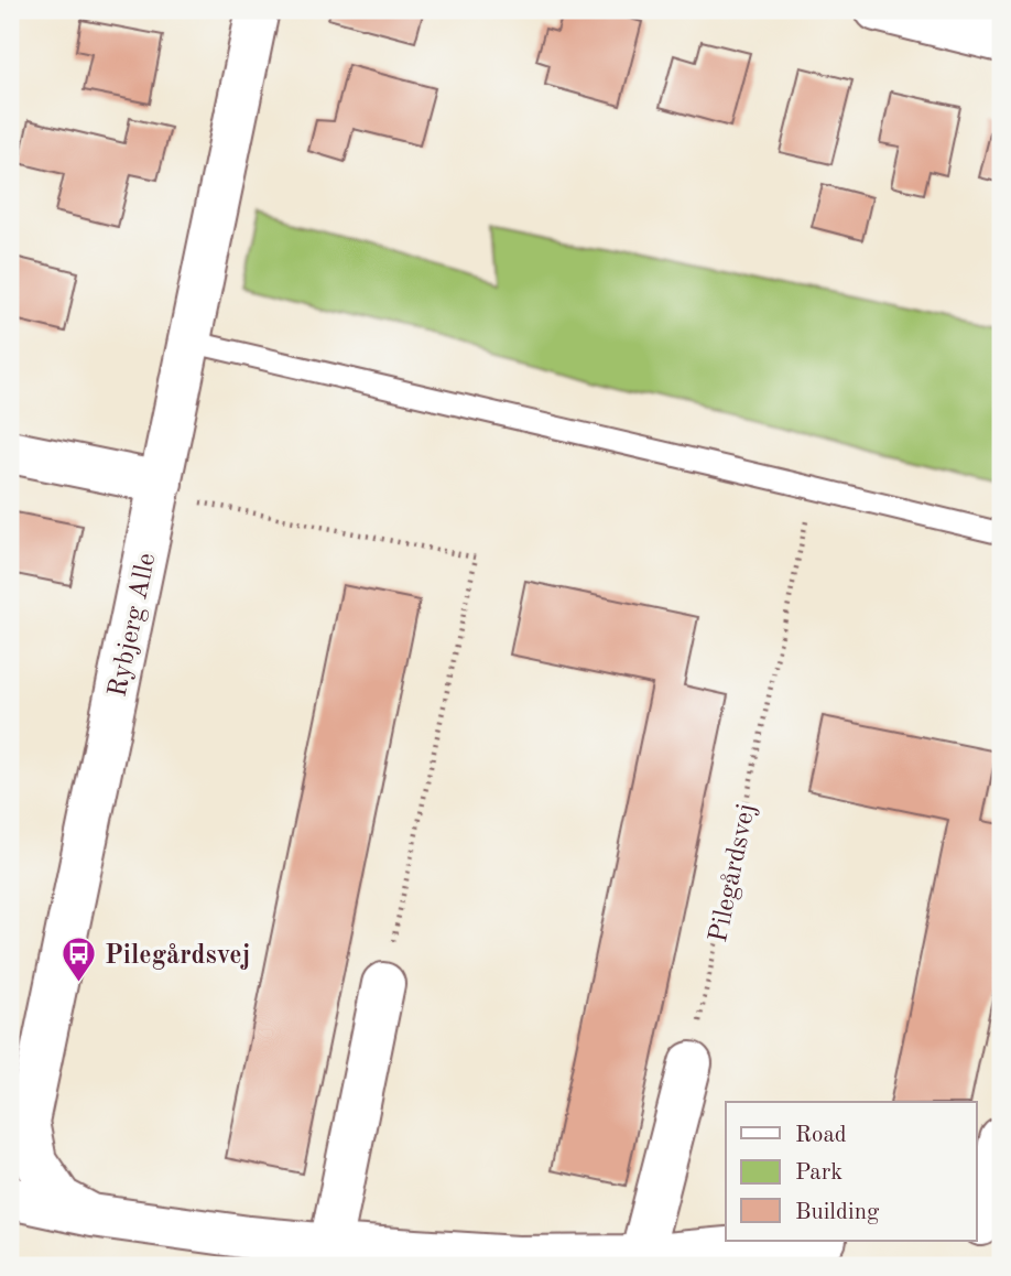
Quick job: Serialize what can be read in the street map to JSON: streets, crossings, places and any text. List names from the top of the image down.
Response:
{
  "streets": {
    "street": ["Rybjerg Alle"],
    "path": ["Pilegårdsvej"]
  },
  "places": {
    "bus stop": ["Pilegårdsvej"]
  },
  "legend": ["Road", "Park", "Building"]
}
